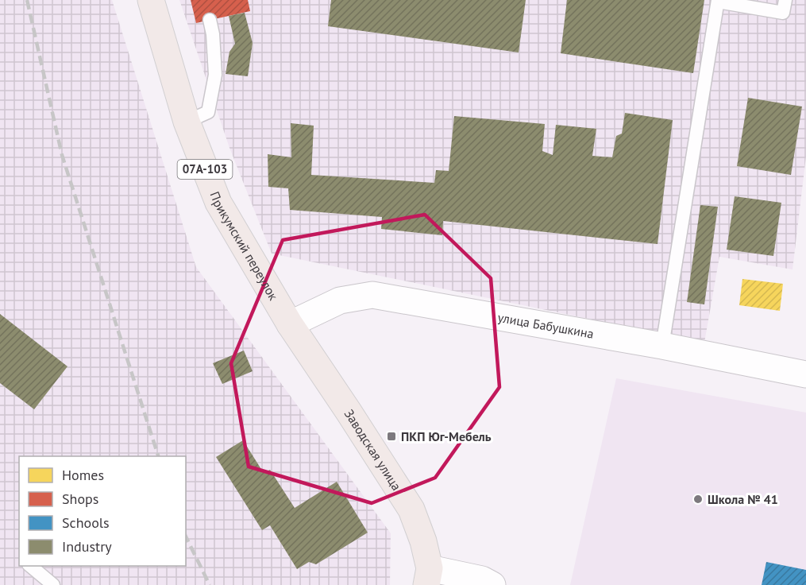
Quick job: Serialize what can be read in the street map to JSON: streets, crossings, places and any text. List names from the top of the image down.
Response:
{
  "streets": {
    "main road": ["07А-103", "Прикумский переулок", "Заводская улица"],
    "street": ["улица Бабушкина"]
  },
  "crossings": [
    ["Прикумский переулок", "улица Бабушкина"],
    ["Прикумский переулок", "Заводская улица"],
    ["улица Бабушкина", "Заводская улица"]
  ],
  "places": {
    "transit": ["ПКП Юг-Мебель"],
    "other": ["Школа № 41"]
  },
  "legend": [
    "Homes",
    "Shops",
    "Schools",
    "Industry"
  ]
}
